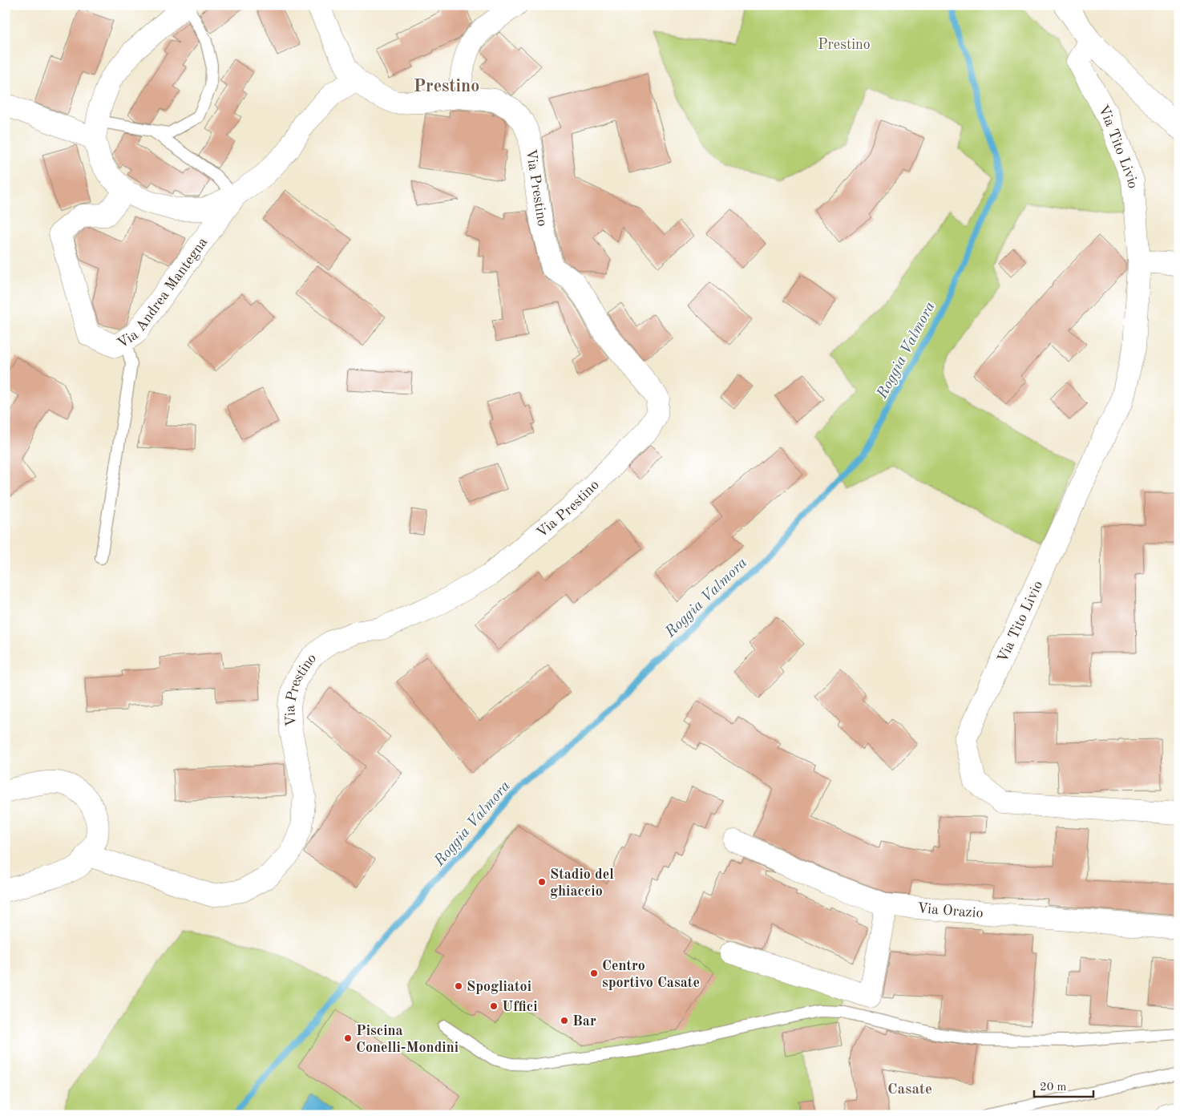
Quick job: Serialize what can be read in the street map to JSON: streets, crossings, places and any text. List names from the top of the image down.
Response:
{
  "streets": {
    "street": [
      "Via Tito Livio",
      "Via Prestino",
      "Via Andrea Mantegna",
      "Via Orazio"
    ]
  },
  "crossings": [
    ["Via Prestino", "Via Andrea Mantegna"]
  ],
  "districts": ["Prestino", "Casate"],
  "water": ["Roggia Valmora"],
  "parks": ["Prestino"],
  "places": [
    "Stadio del ghiaccio",
    "Centro sportivo Casate",
    "Spogliatoi",
    "Uffici",
    "Bar",
    "Piscina Conelli-Mondini"
  ],
  "scale_bar": "20 m"
}
